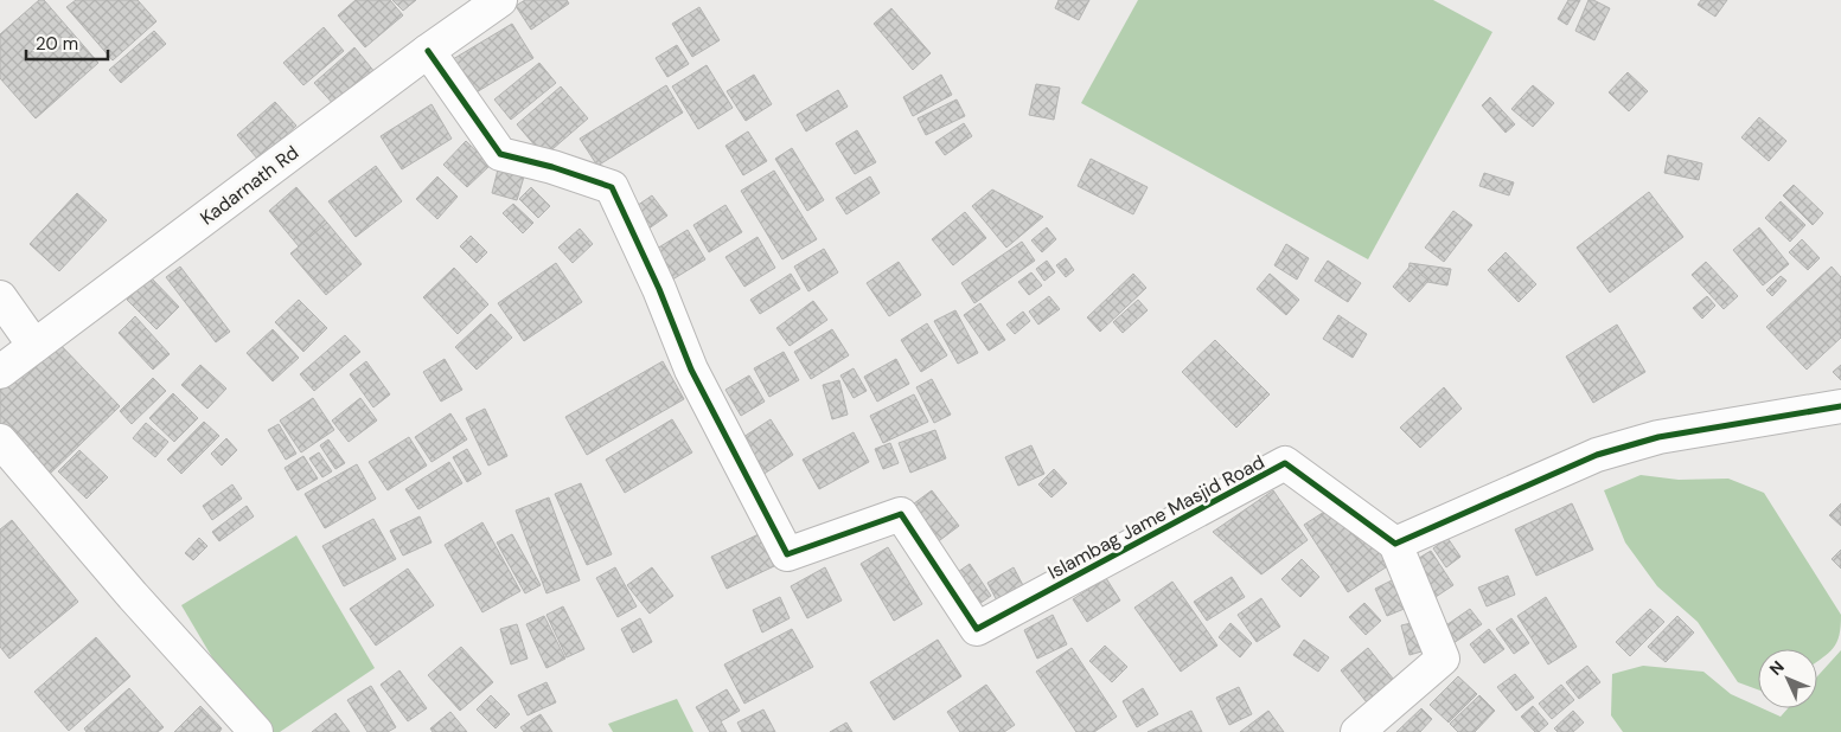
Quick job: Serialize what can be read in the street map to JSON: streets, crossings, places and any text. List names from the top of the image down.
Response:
{
  "streets": {
    "street": ["Kadarnath Rd", "Islambag Jame Masjid Road"]
  },
  "crossings": [
    ["Kadarnath Rd", "Islambag Jame Masjid Road"]
  ],
  "scale_bar": "20 m",
  "north": "top left"
}
